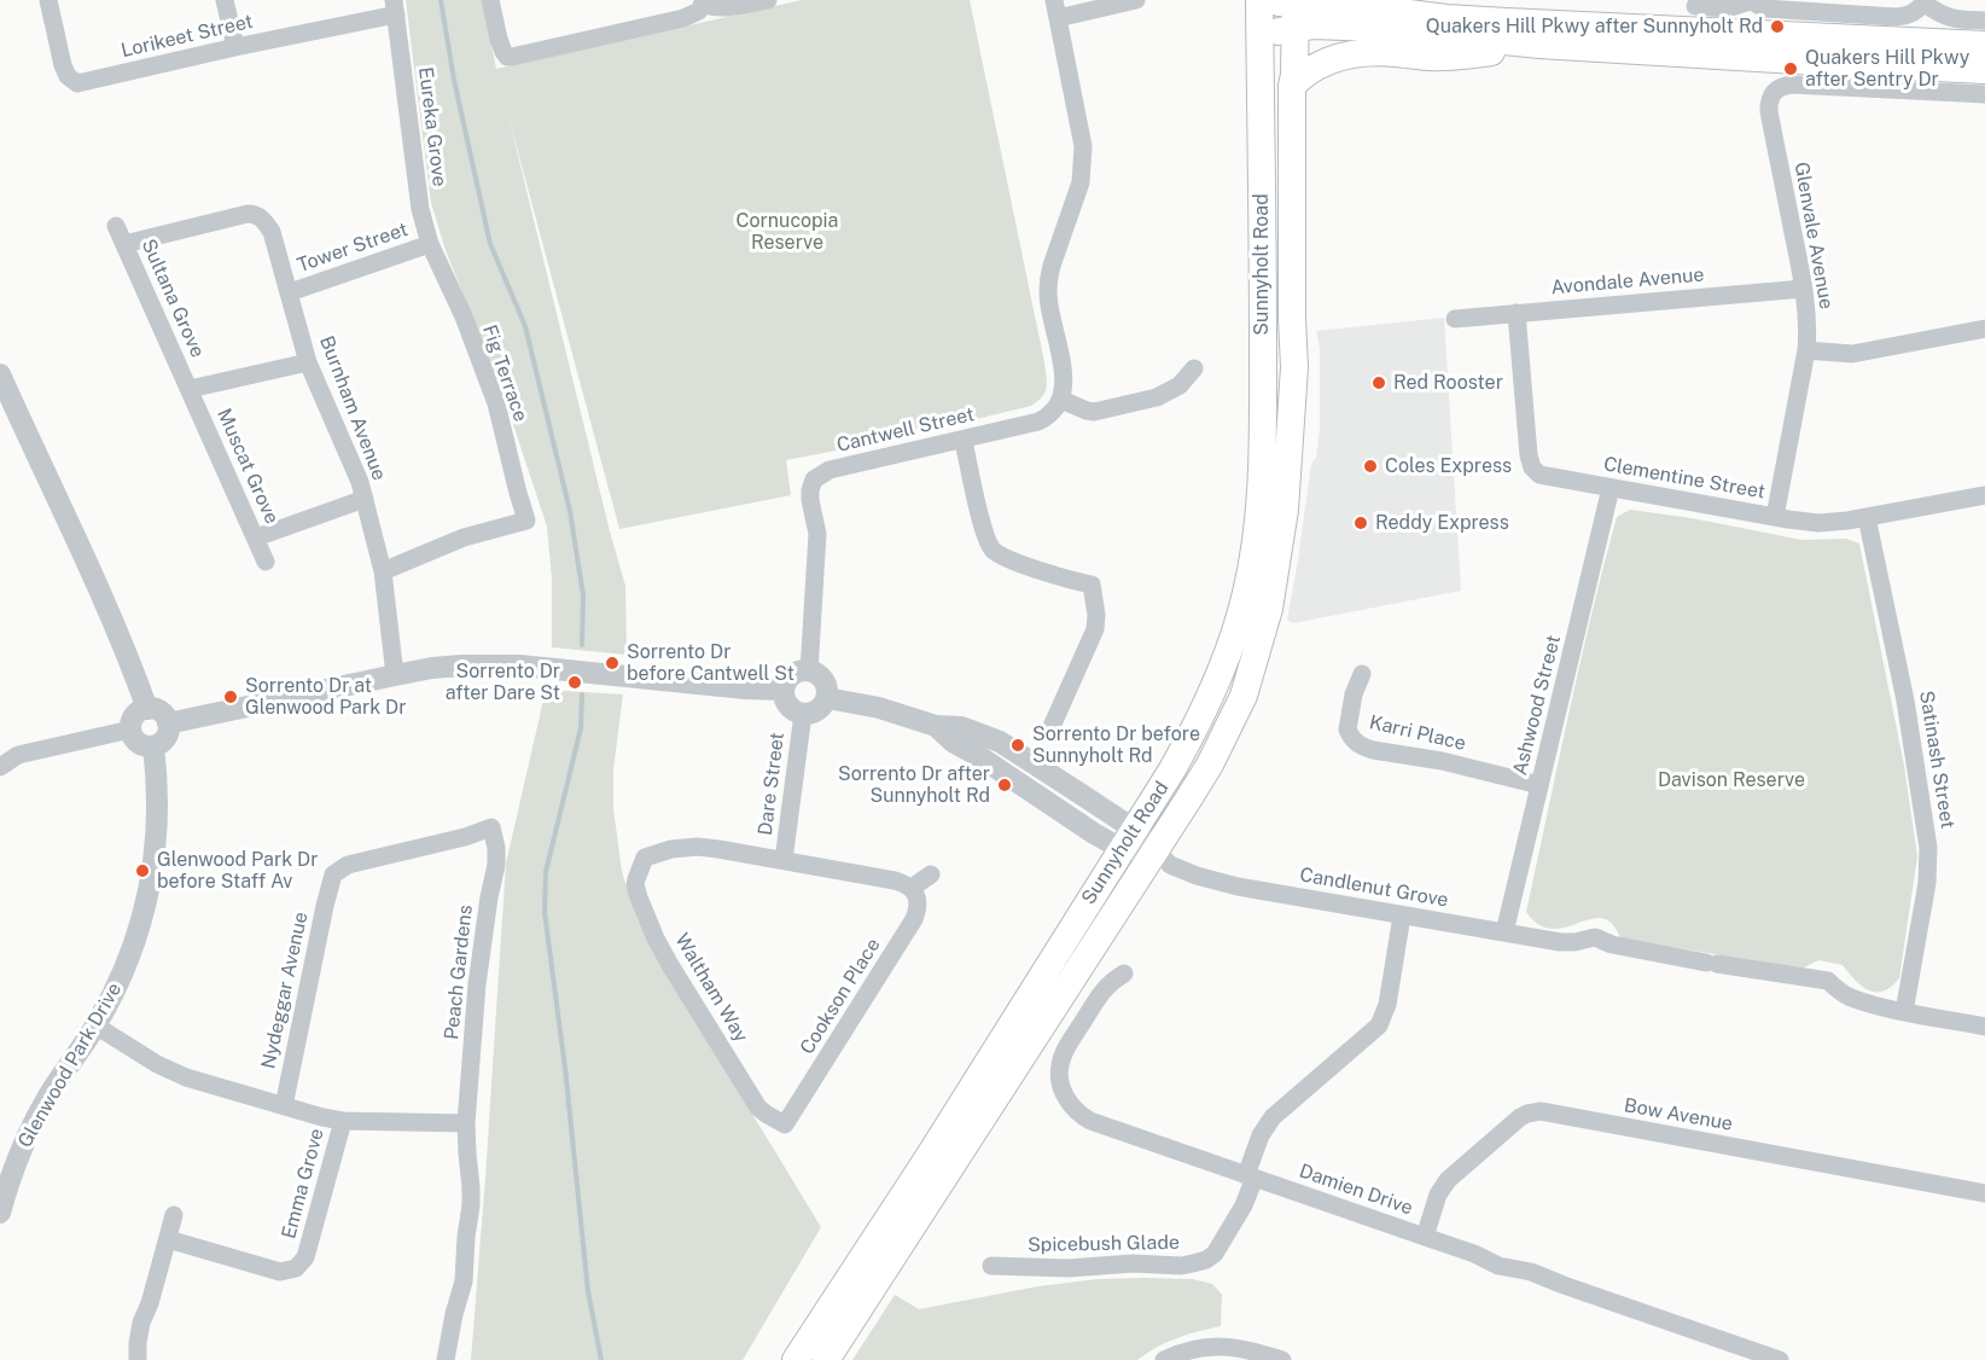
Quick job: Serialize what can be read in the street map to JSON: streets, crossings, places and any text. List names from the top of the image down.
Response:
{
  "streets": {
    "main road": ["Sunnyholt Road"],
    "street": [
      "Lorikeet Street",
      "Eureka Grove",
      "Glenvale Avenue",
      "Tower Street",
      "Avondale Avenue",
      "Sultana Grove",
      "Fig Terrace",
      "Burnham Avenue",
      "Cantwell Street",
      "Muscat Grove",
      "Clementine Street",
      "Ashwood Street",
      "Karri Place",
      "Satinash Street",
      "Dare Street",
      "Candlenut Grove",
      "Peach Gardens",
      "Waltham Way",
      "Nydeggar Avenue",
      "Cookson Place",
      "Glenwood Park Drive",
      "Bow Avenue",
      "Emma Grove",
      "Damien Drive",
      "Spicebush Glade"
    ]
  },
  "crossings": [
    ["Lorikeet Street", "Eureka Grove"],
    ["Eureka Grove", "Tower Street"],
    ["Eureka Grove", "Fig Terrace"],
    ["Glenvale Avenue", "Avondale Avenue"],
    ["Glenvale Avenue", "Clementine Street"],
    ["Tower Street", "Fig Terrace"],
    ["Tower Street", "Burnham Avenue"],
    ["Sunnyholt Road", "Candlenut Grove"],
    ["Avondale Avenue", "Clementine Street"],
    ["Sultana Grove", "Burnham Avenue"],
    ["Sultana Grove", "Muscat Grove"],
    ["Fig Terrace", "Burnham Avenue"],
    ["Cantwell Street", "Dare Street"],
    ["Clementine Street", "Ashwood Street"],
    ["Clementine Street", "Satinash Street"],
    ["Ashwood Street", "Karri Place"],
    ["Ashwood Street", "Candlenut Grove"],
    ["Satinash Street", "Candlenut Grove"],
    ["Dare Street", "Waltham Way"],
    ["Candlenut Grove", "Spicebush Glade"],
    ["Peach Gardens", "Nydeggar Avenue"],
    ["Waltham Way", "Cookson Place"],
    ["Bow Avenue", "Damien Drive"],
    ["Damien Drive", "Spicebush Glade"]
  ],
  "parks": ["Cornucopia Reserve", "Davison Reserve"],
  "places": [
    "Quakers Hill Pkwy after Sunnyholt Rd",
    "Quakers Hill Pkwy after Sentry Dr",
    "Red Rooster",
    "Coles Express",
    "Reddy Express",
    "Sorrento Dr before Cantwell St",
    "Sorrento Dr after Dare St",
    "Sorrento Dr at Glenwood Park Dr",
    "Sorrento Dr before Sunnyholt Rd",
    "Sorrento Dr after Sunnyholt Rd",
    "Glenwood Park Dr before Staff Av"
  ]
}
